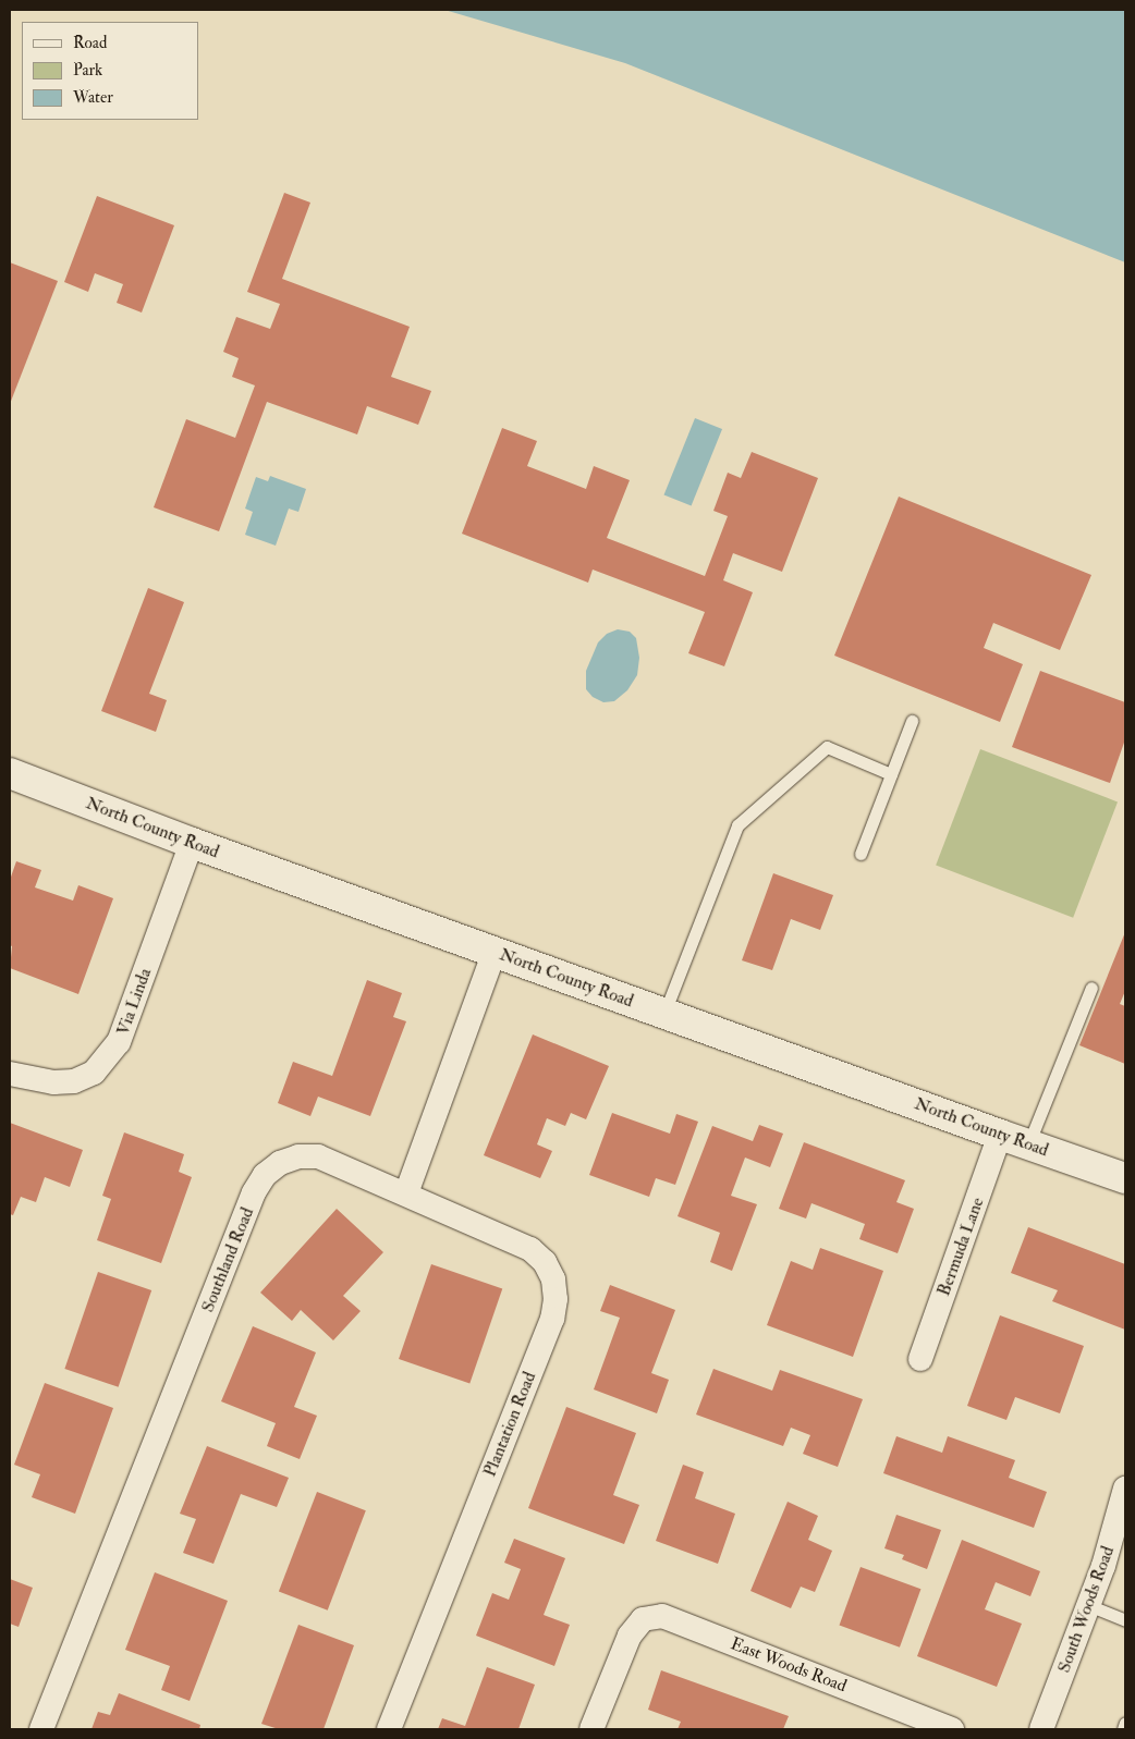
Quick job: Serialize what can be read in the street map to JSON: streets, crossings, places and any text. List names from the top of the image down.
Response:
{
  "streets": {
    "street": [
      "North County Road",
      "Via Linda",
      "Bermuda Lane",
      "Southland Road",
      "Plantation Road",
      "South Woods Road",
      "East Woods Road"
    ]
  },
  "crossings": [
    ["North County Road", "Via Linda"],
    ["North County Road", "Bermuda Lane"],
    ["Southland Road", "Plantation Road"]
  ],
  "legend": ["Road", "Park", "Water"]
}
